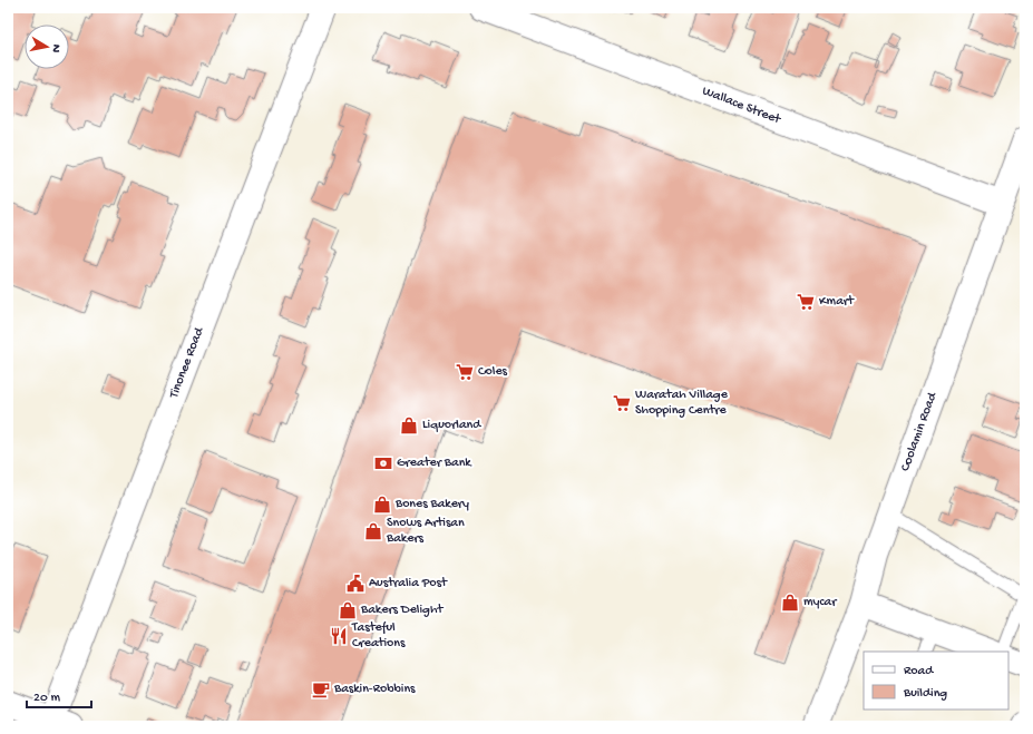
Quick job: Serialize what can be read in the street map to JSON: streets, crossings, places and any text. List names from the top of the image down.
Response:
{
  "streets": {
    "street": ["Wallace Street", "Tinonee Road", "Coolamin Road"]
  },
  "crossings": [
    ["Wallace Street", "Coolamin Road"]
  ],
  "places": {
    "supermarket": ["Kmart", "Coles", "Waratah Village Shopping Centre"],
    "shop": [
      "Liquorland",
      "Bones Bakery",
      "Snows Artisan Bakers",
      "mycar",
      "Bakers Delight"
    ],
    "bank": ["Greater Bank"],
    "public building": ["Australia Post"],
    "restaurant": ["Tasteful Creations"],
    "cafe": ["Baskin-Robbins"]
  },
  "legend": ["Road", "Building"],
  "scale_bar": "20 m",
  "north": "right"
}
